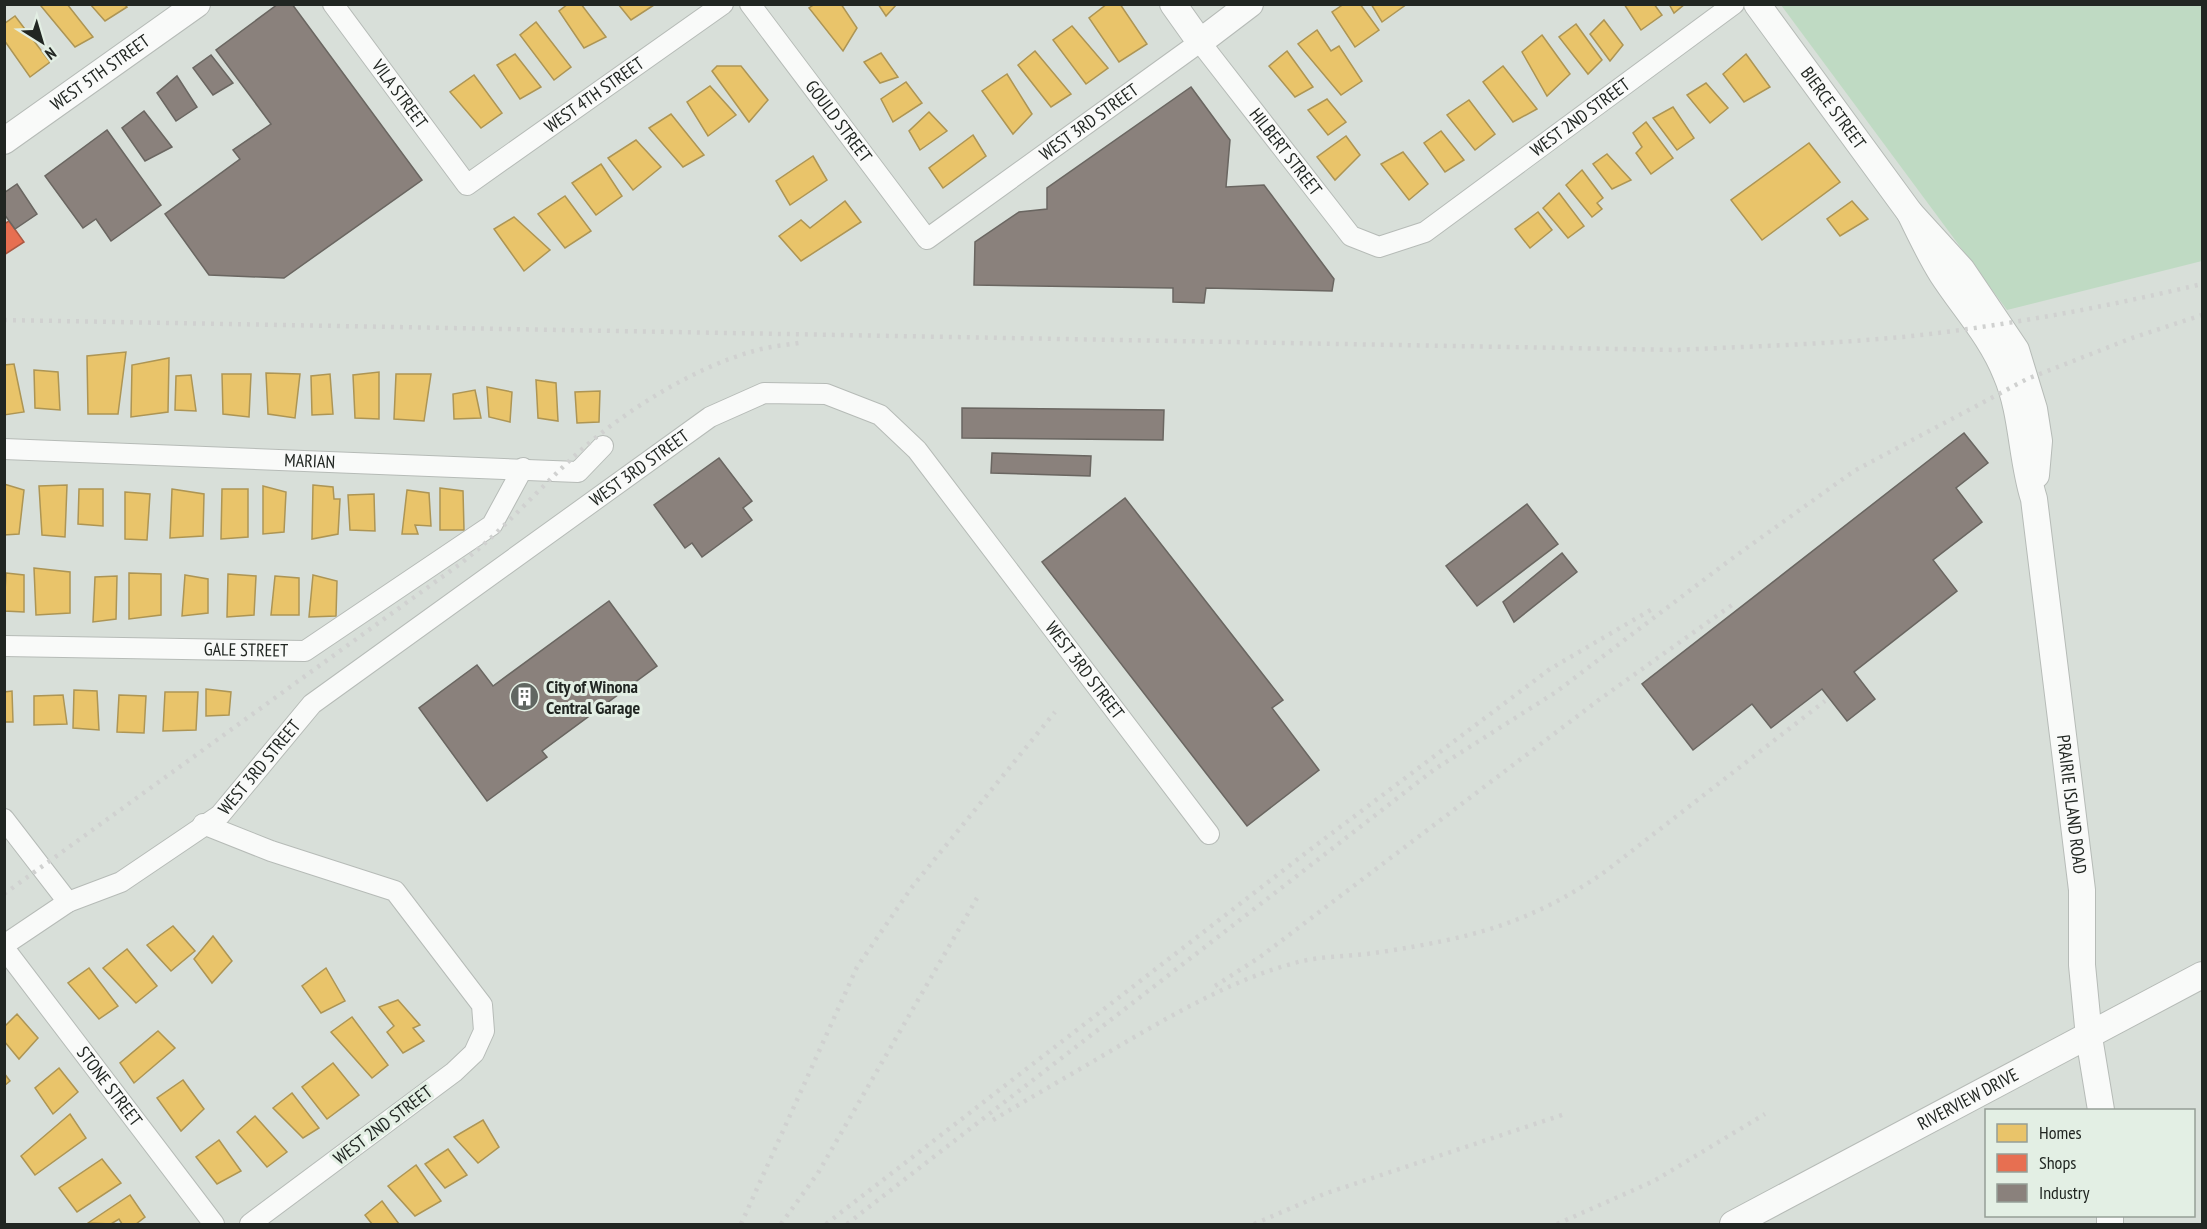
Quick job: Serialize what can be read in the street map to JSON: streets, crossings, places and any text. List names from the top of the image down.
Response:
{
  "streets": {
    "street": [
      "WEST 5TH STREET",
      "VILA STREET",
      "WEST 4TH STREET",
      "BIERCE STREET",
      "WEST 2ND STREET",
      "GOULD STREET",
      "WEST 3RD STREET",
      "HILBERT STREET",
      "MARIAN",
      "GALE STREET",
      "PRAIRIE ISLAND ROAD",
      "STONE STREET",
      "RIVERVIEW DRIVE"
    ]
  },
  "crossings": [
    ["VILA STREET", "WEST 4TH STREET"],
    ["BIERCE STREET", "PRAIRIE ISLAND ROAD"],
    ["WEST 2ND STREET", "WEST 3RD STREET"],
    ["WEST 2ND STREET", "HILBERT STREET"],
    ["GOULD STREET", "WEST 3RD STREET"],
    ["WEST 3RD STREET", "HILBERT STREET"],
    ["WEST 3RD STREET", "STONE STREET"],
    ["MARIAN", "GALE STREET"],
    ["PRAIRIE ISLAND ROAD", "RIVERVIEW DRIVE"]
  ],
  "places": {
    "building": ["City of Winona Central Garage"]
  },
  "legend": ["Homes", "Shops", "Industry"],
  "north": "bottom right"
}
